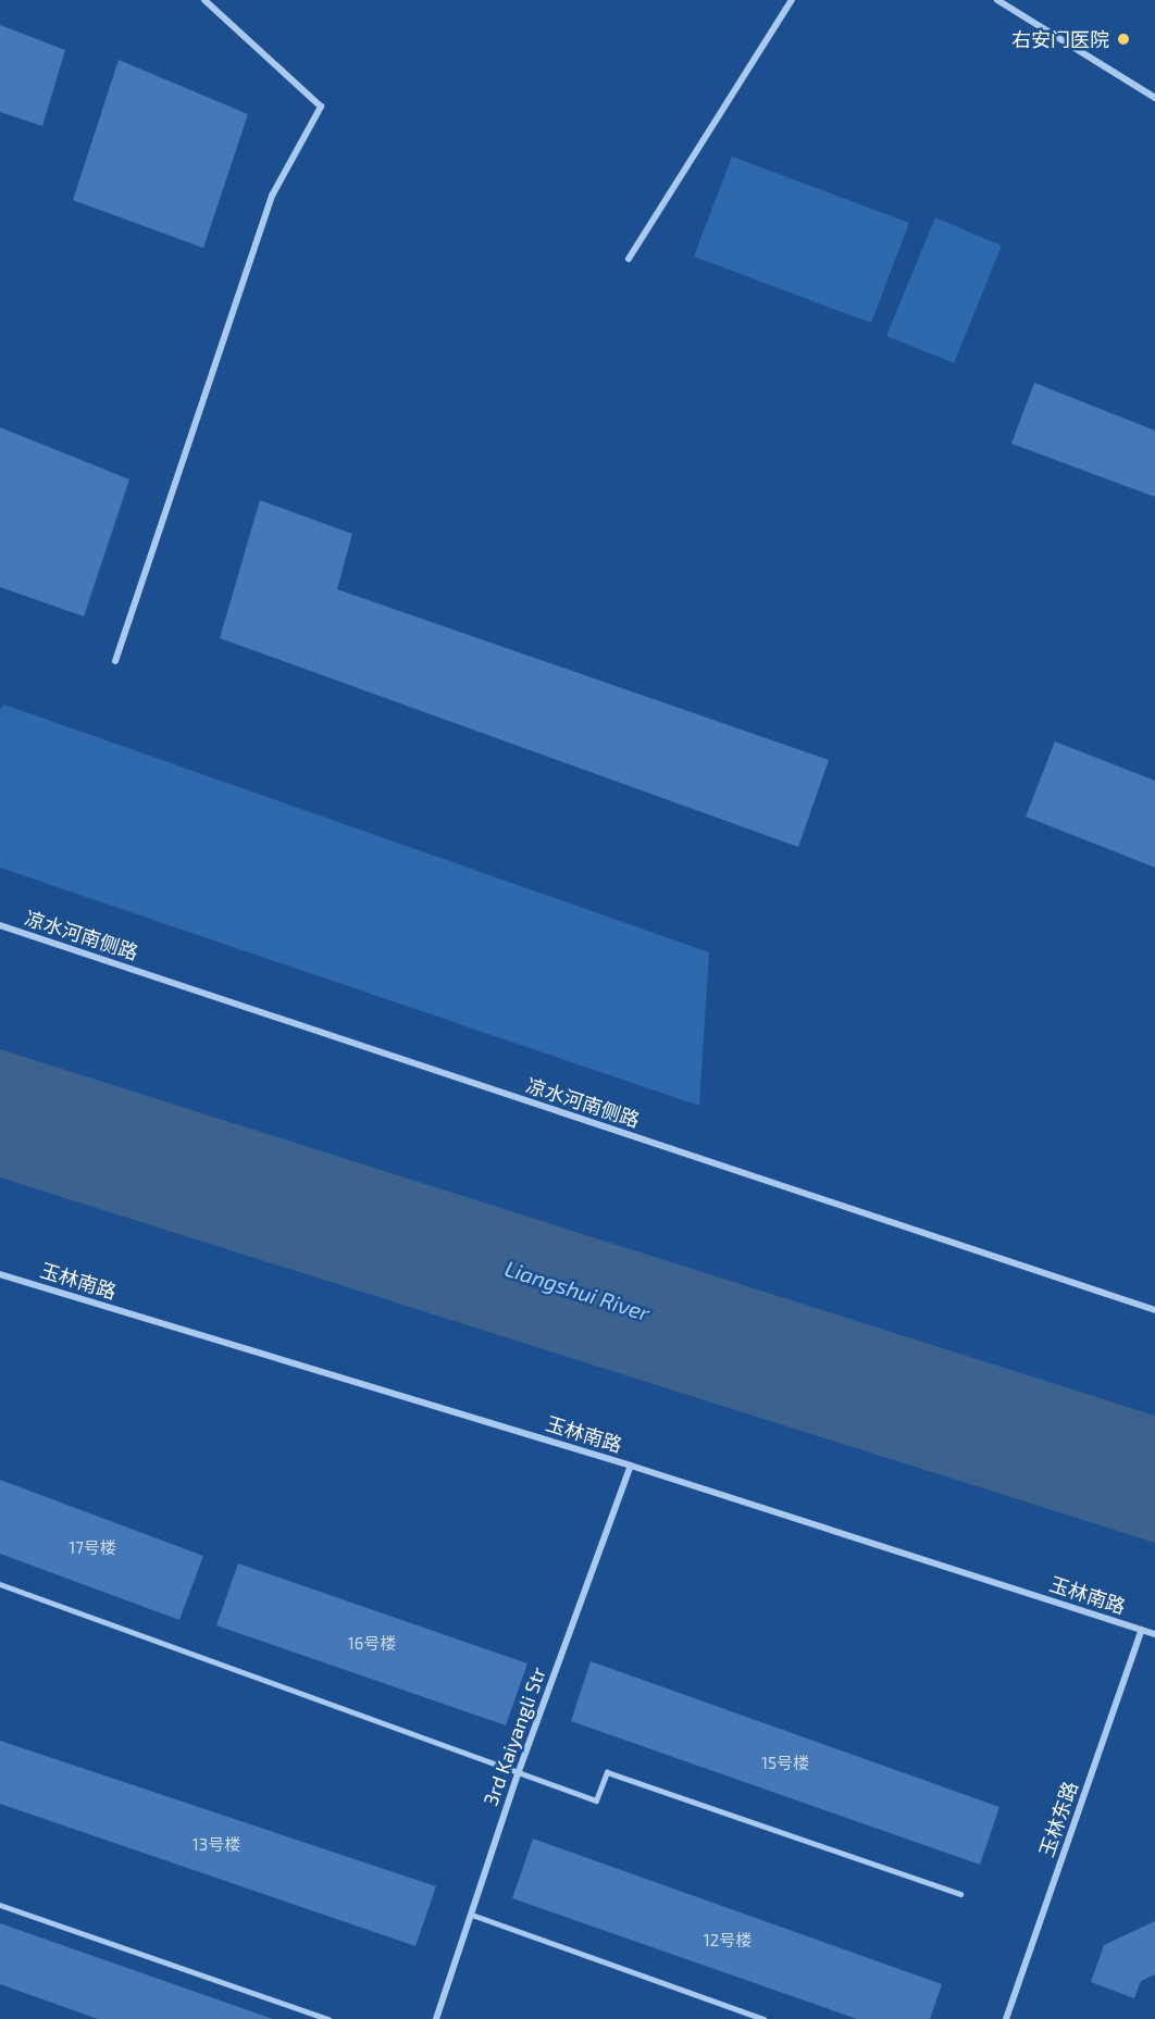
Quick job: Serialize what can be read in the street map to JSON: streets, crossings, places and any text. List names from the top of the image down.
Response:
{
  "streets": {
    "street": [
      "凉水河南侧路",
      "玉林南路",
      "3rd Kaiyangli Str",
      "玉林东路"
    ]
  },
  "crossings": [
    ["玉林南路", "3rd Kaiyangli Str"],
    ["玉林南路", "玉林东路"]
  ],
  "water": ["Liangshui River"],
  "places": ["右安门医院"],
  "house_numbers": [
    "17号楼",
    "16号楼",
    "15号楼",
    "13号楼",
    "12号楼"
  ]
}
